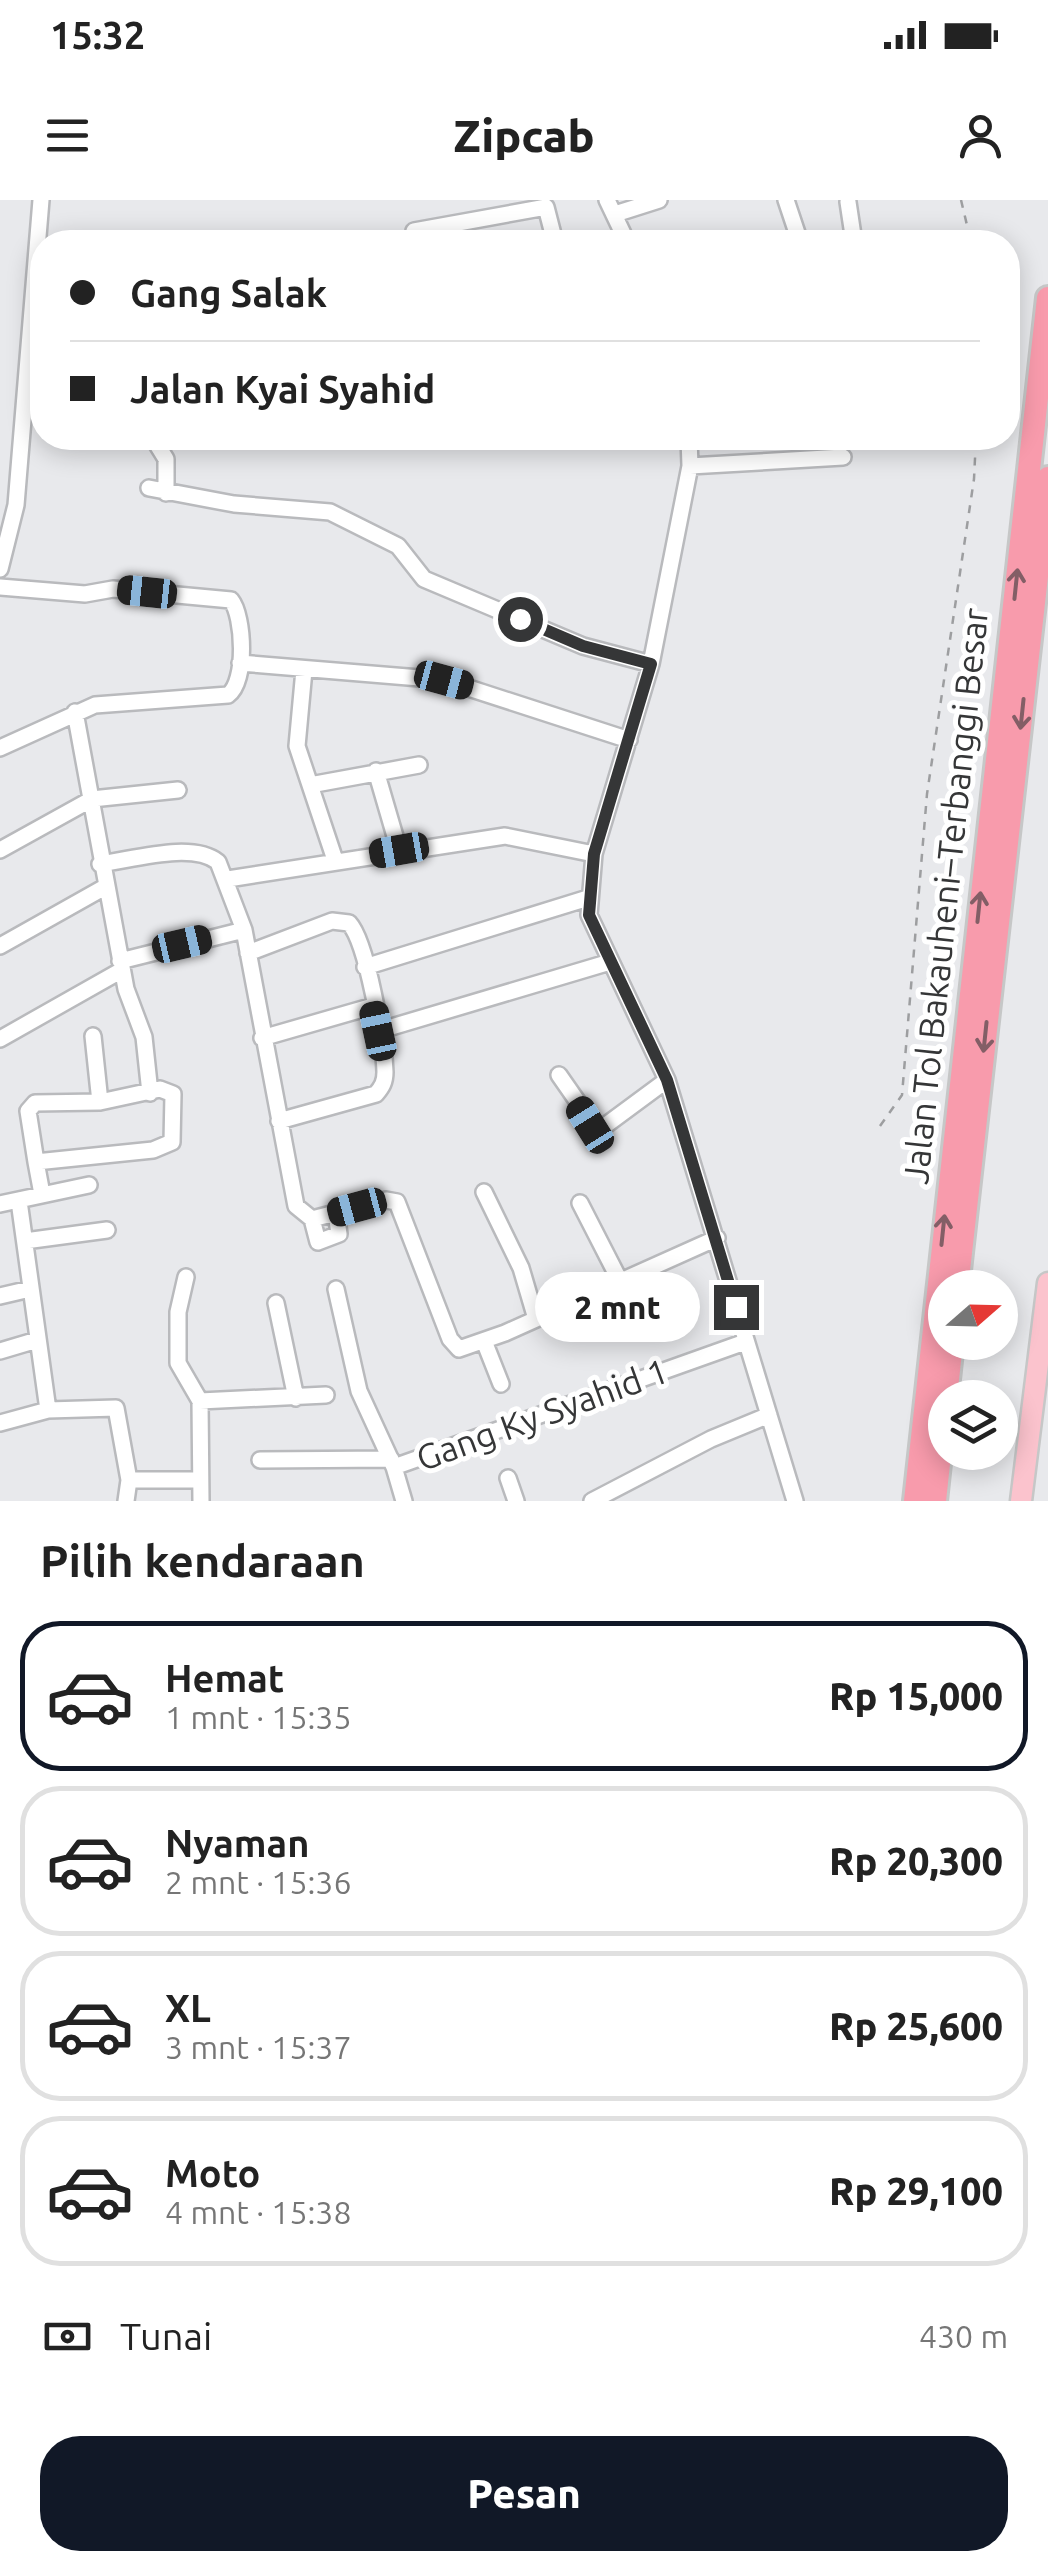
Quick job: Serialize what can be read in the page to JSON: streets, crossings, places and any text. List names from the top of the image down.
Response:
{
  "streets": {
    "highway": ["Jalan Tol Bakauheni–Terbanggi Besar"],
    "street": ["Gang Ky Syahid 1"]
  },
  "north": "right",
  "page": {
    "status": "15:32",
    "header": "Zipcab",
    "banner": ["Gang Salak", "Jalan Kyai Syahid"],
    "bubble": "2 mnt",
    "heading": "Pilih kendaraan",
    "list": [
      {
        "name": "Hemat",
        "note": "1 mnt · 15:35",
        "value": "Rp 15,000"
      },
      {
        "name": "Nyaman",
        "note": "2 mnt · 15:36",
        "value": "Rp 20,300"
      },
      {
        "name": "XL",
        "note": "3 mnt · 15:37",
        "value": "Rp 25,600"
      },
      {
        "name": "Moto",
        "note": "4 mnt · 15:38",
        "value": "Rp 29,100"
      }
    ],
    "pay": ["Tunai", "430 m"],
    "buttons": "Pesan"
  }
}
